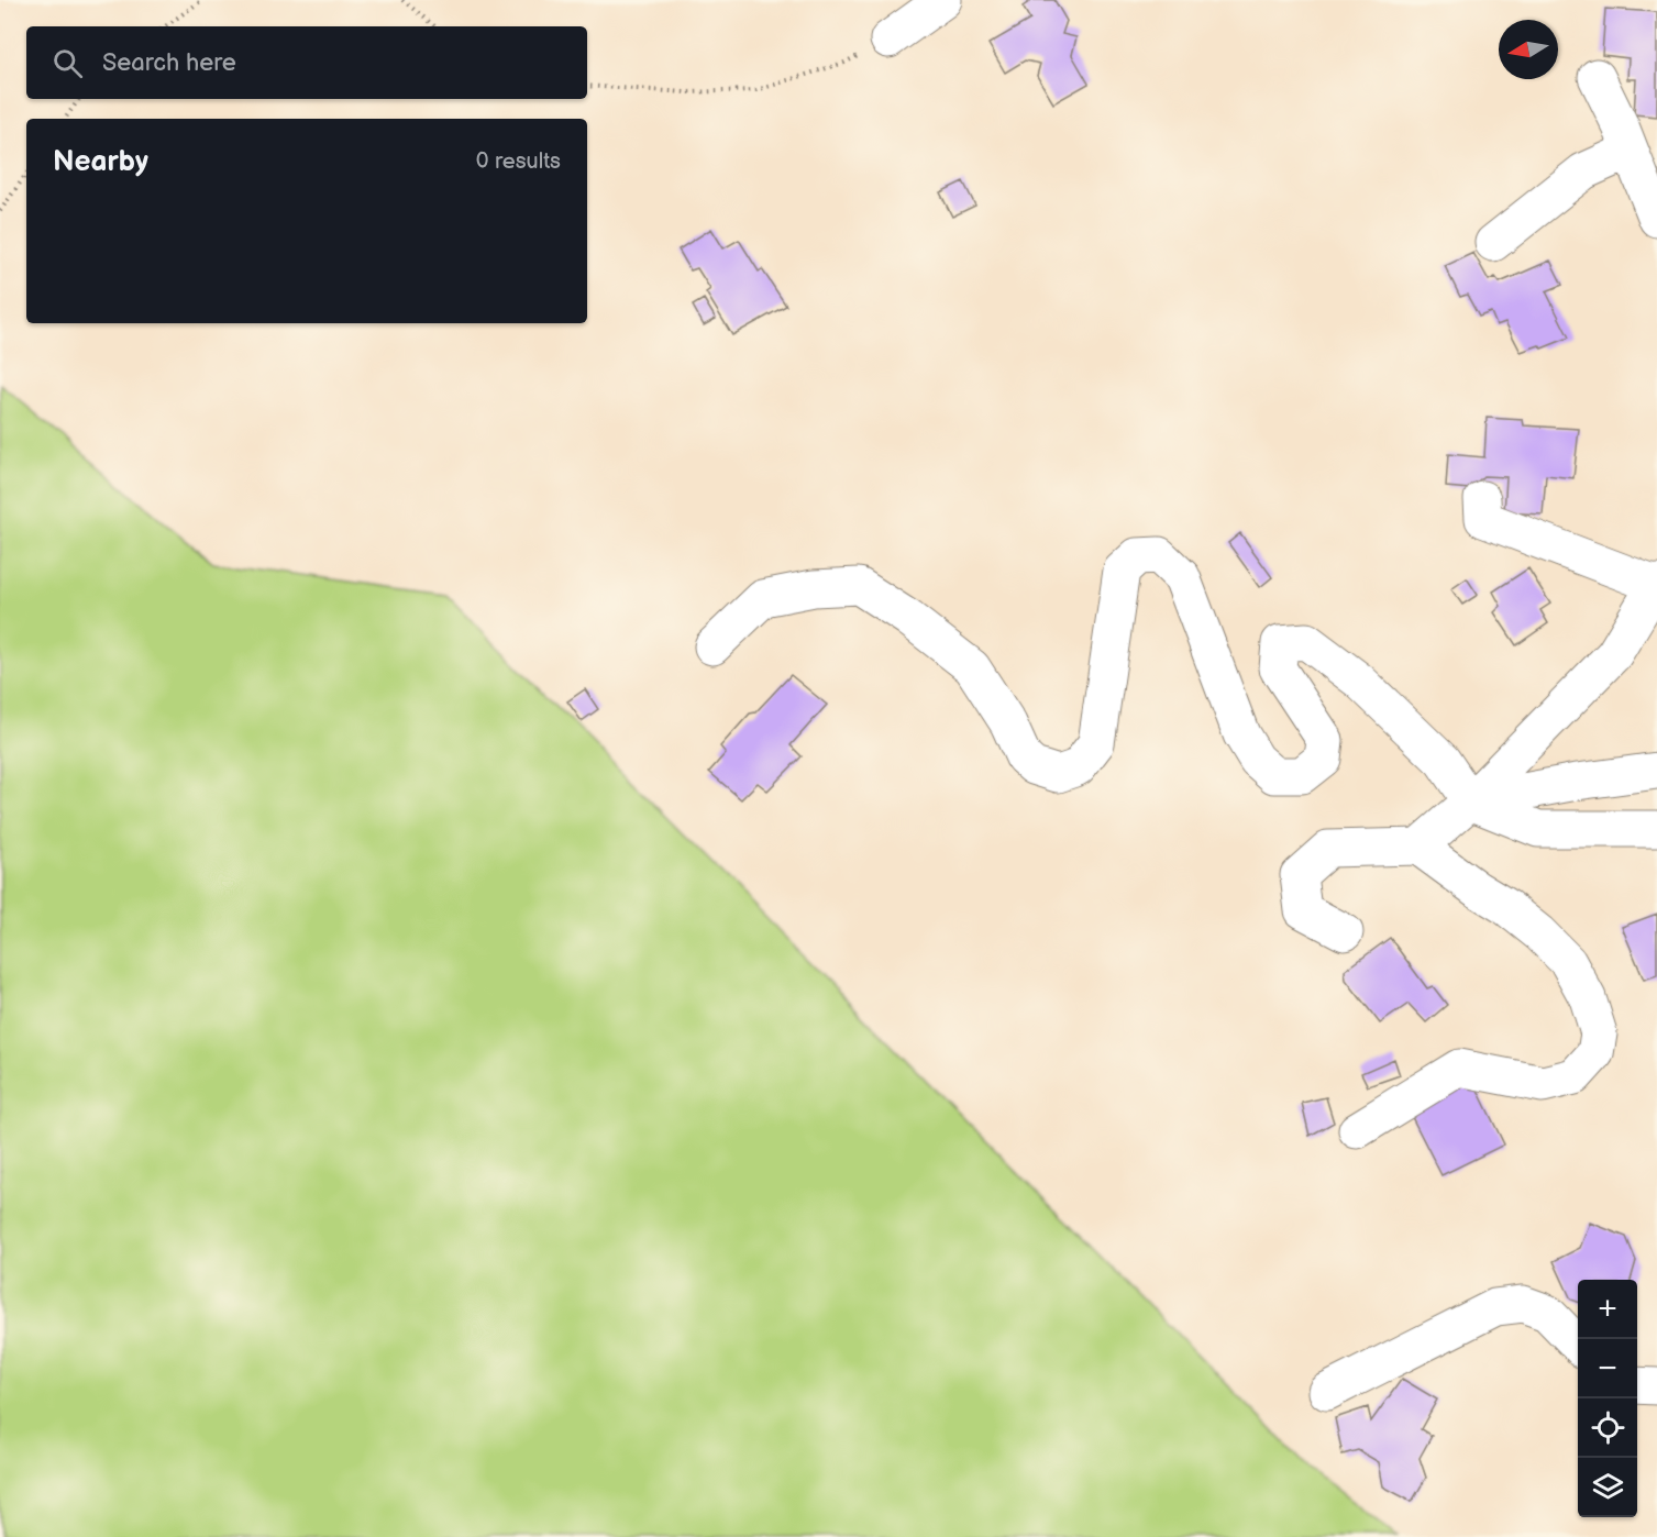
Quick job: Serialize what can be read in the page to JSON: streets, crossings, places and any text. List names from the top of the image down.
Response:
{
  "north": "left",
  "page": {
    "search": "Search here",
    "heading": ["Nearby", "0 results"],
    "map_buttons": ["+", "−"]
  }
}
